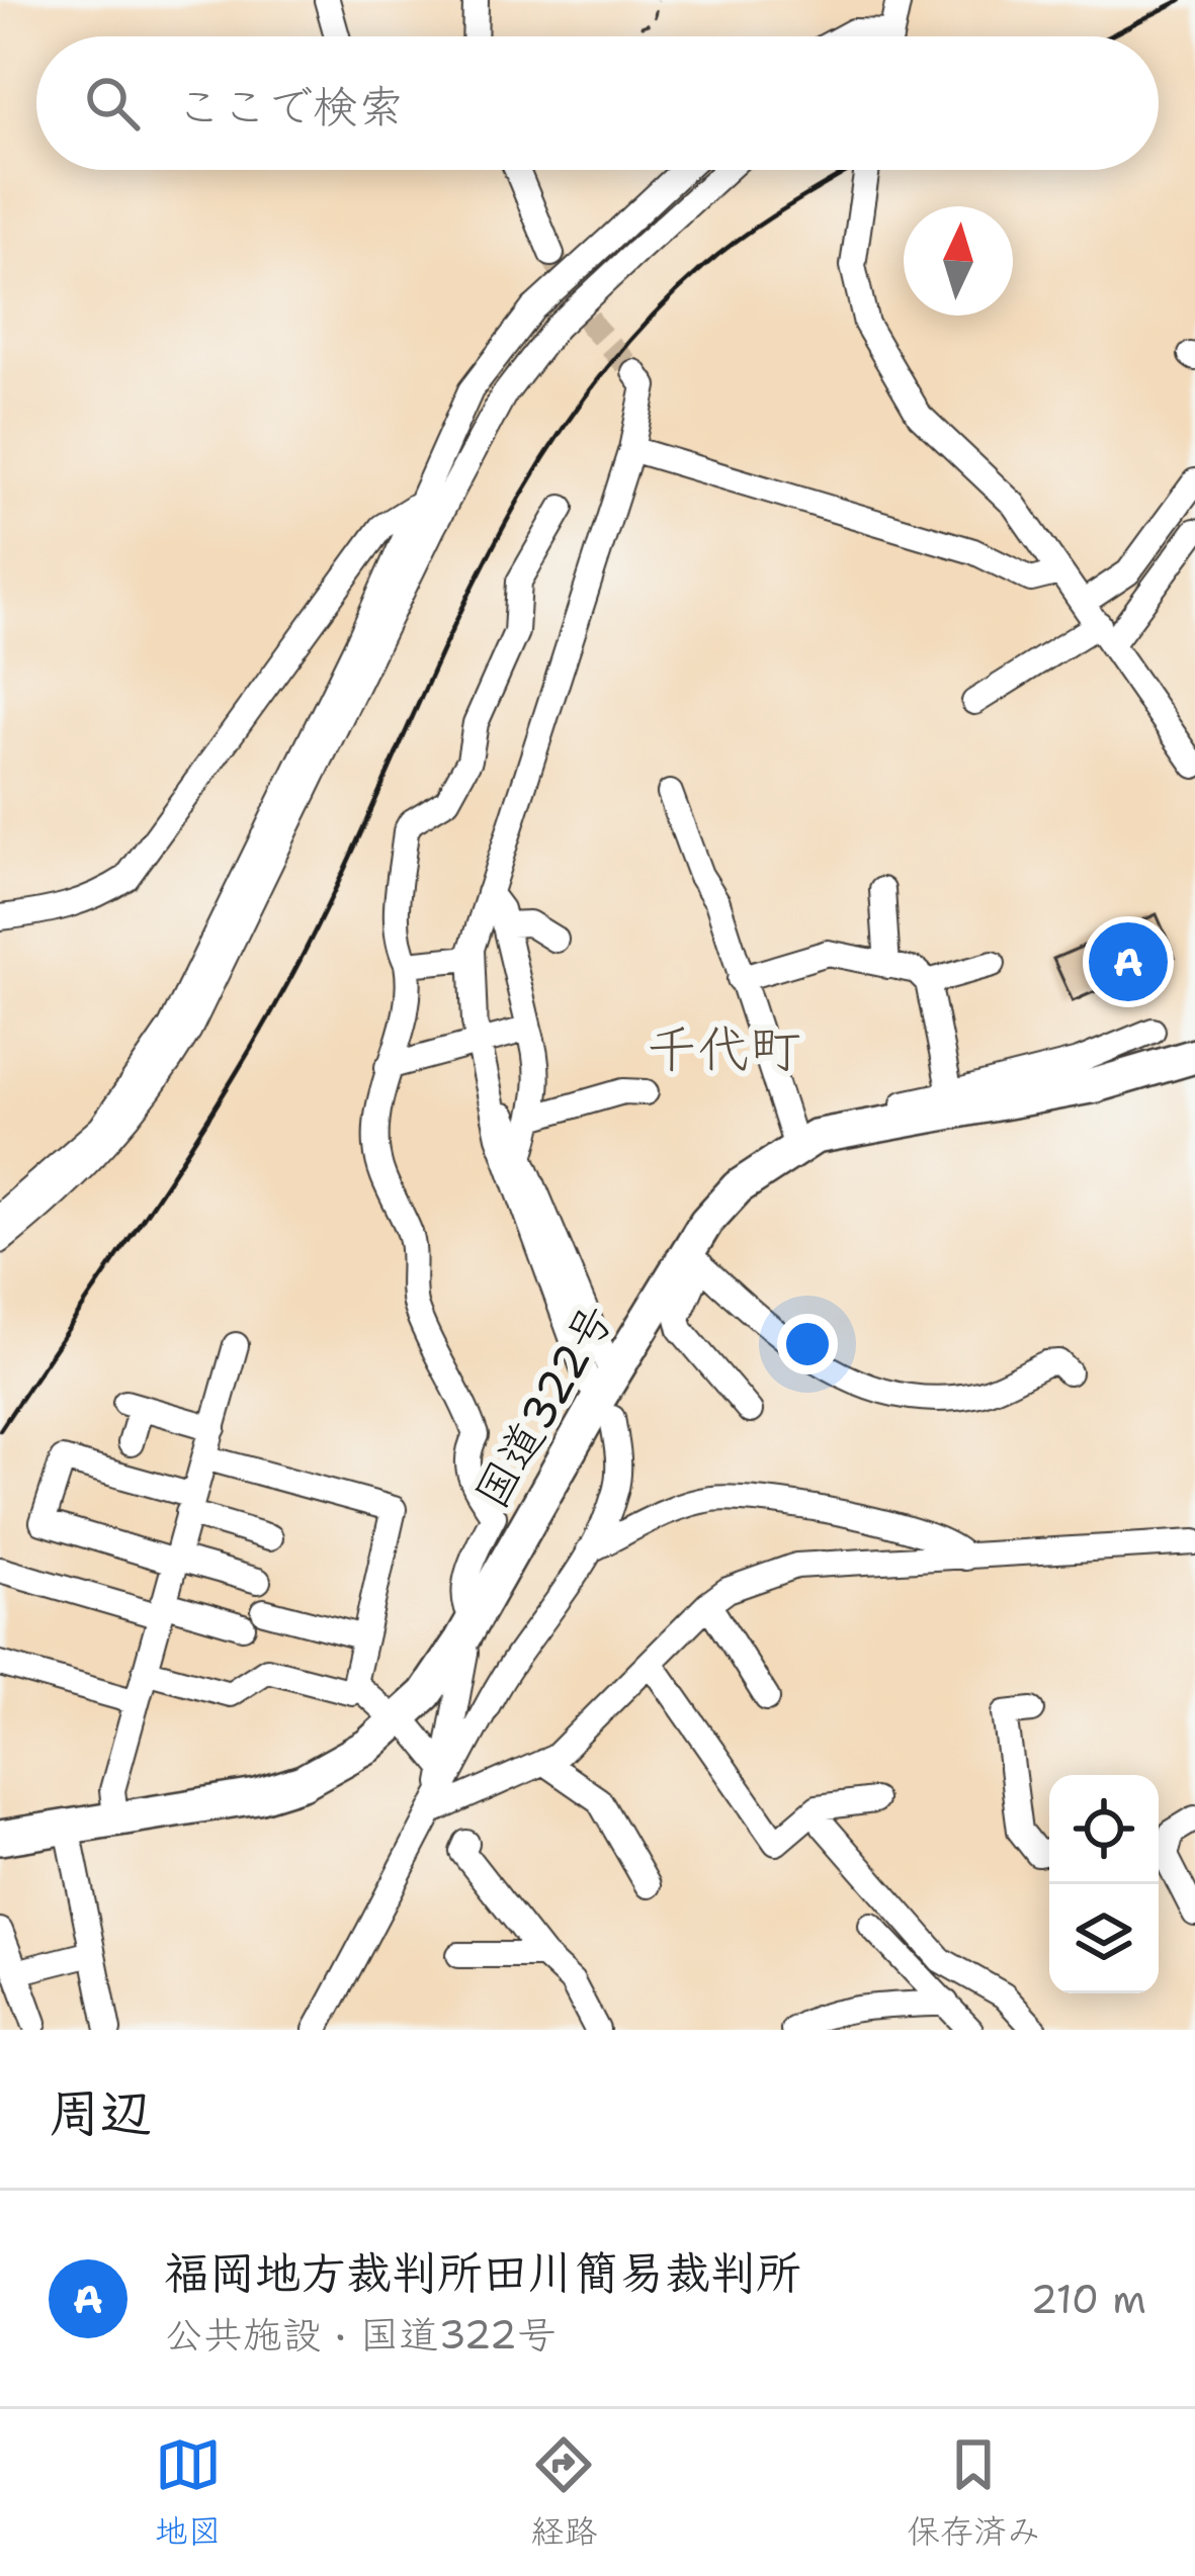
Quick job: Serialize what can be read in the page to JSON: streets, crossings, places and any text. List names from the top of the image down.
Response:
{
  "streets": {
    "highway": ["国道322号"]
  },
  "districts": ["千代町"],
  "north": "top",
  "page": {
    "search": "ここで検索",
    "pins": "A",
    "heading": "周辺",
    "list": [
      {
        "mark": "A",
        "name": "福岡地方裁判所田川簡易裁判所",
        "note": "公共施設 · 国道322号",
        "value": "210 m"
      }
    ],
    "nav": ["地図", "経路", "保存済み"]
  }
}
